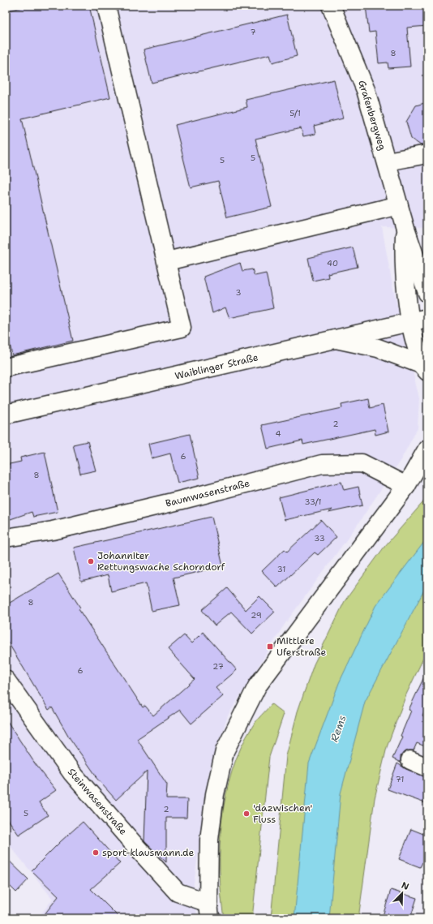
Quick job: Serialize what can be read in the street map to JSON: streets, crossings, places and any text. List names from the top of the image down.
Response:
{
  "streets": {
    "street": [
      "Grafenbergweg",
      "Waiblinger Straße",
      "Baumwasenstraße",
      "Steinwasenstraße"
    ]
  },
  "crossings": [
    ["Grafenbergweg", "Waiblinger Straße"]
  ],
  "water": ["Rems"],
  "places": {
    "other": ["Johanniter Rettungswache Schorndorf", "'dazwischen' Fluss", "sport-klausmann.de"],
    "transit": ["Mittlere Uferstraße"]
  },
  "house_numbers": [
    "7",
    "8",
    "5/1",
    "5",
    "5",
    "40",
    "3",
    "2",
    "4",
    "6",
    "8",
    "33/1",
    "33",
    "31",
    "8",
    "29",
    "27",
    "6",
    "71",
    "2",
    "5"
  ],
  "north": "top right"
}
